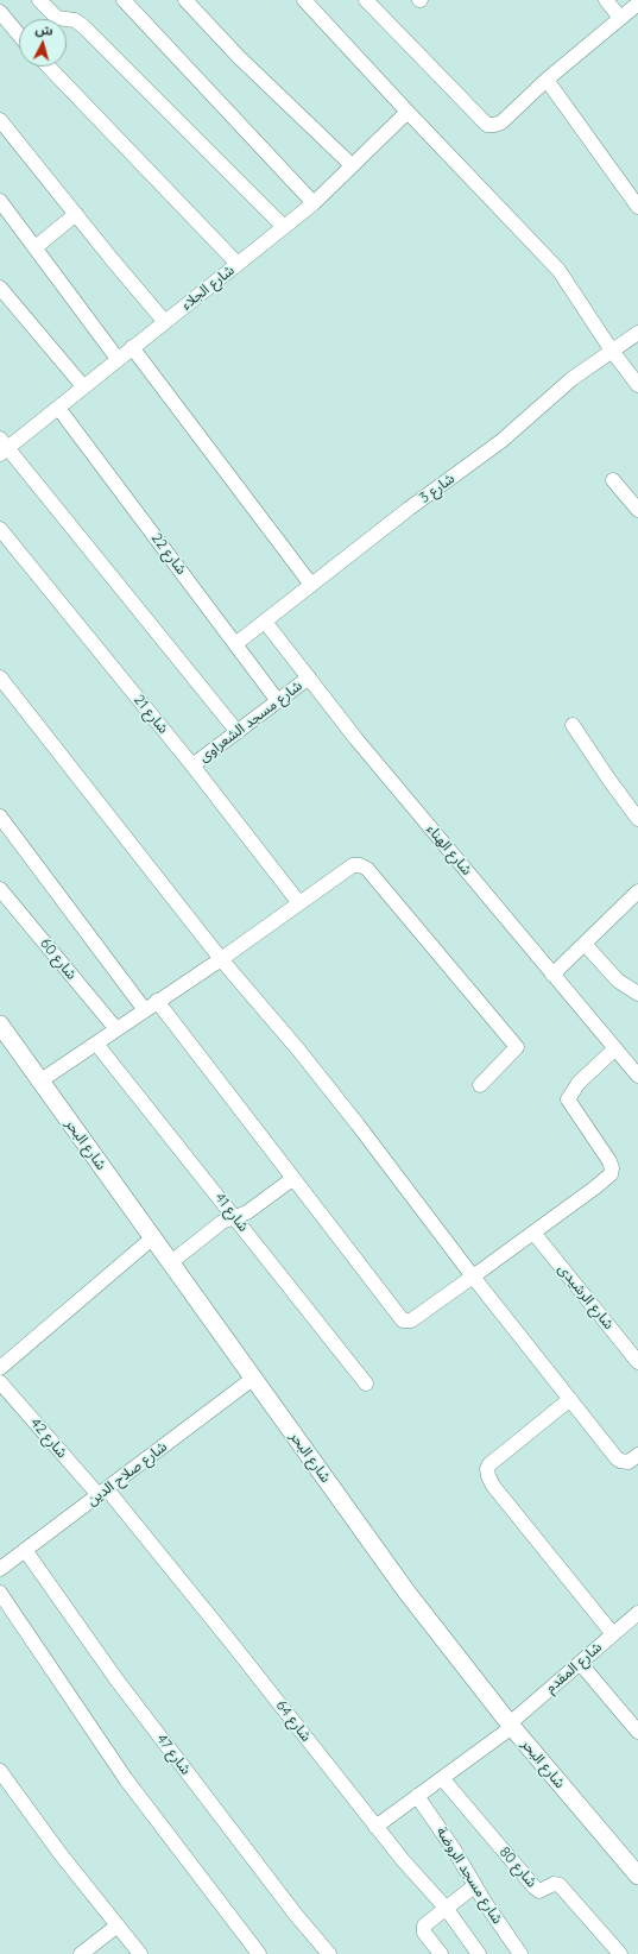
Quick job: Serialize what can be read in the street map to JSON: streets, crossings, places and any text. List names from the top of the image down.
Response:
{
  "streets": {
    "street": [
      "شارع الجلاء",
      "شارع 3",
      "شارع 22",
      "شارع 21",
      "شارع مسجد الشعراوى",
      "شارع الهناء",
      "شارع 60",
      "شارع البحر",
      "شارع 41",
      "شارع الرشيدى",
      "شارع 42",
      "شارع صلاح الدين",
      "شارع المقدم",
      "شارع 64",
      "شارع 47",
      "شارع 80",
      "شارع مسجد الروضة"
    ]
  },
  "crossings": [
    ["شارع الجلاء", "شارع 22"],
    ["شارع 3", "شارع 22"],
    ["شارع 3", "شارع الهناء"],
    ["شارع 22", "شارع مسجد الشعراوى"],
    ["شارع 21", "شارع مسجد الشعراوى"],
    ["شارع مسجد الشعراوى", "شارع الهناء"],
    ["شارع البحر", "شارع صلاح الدين"],
    ["شارع البحر", "شارع المقدم"],
    ["شارع 42", "شارع صلاح الدين"],
    ["شارع 42", "شارع 64"],
    ["شارع صلاح الدين", "شارع 64"],
    ["شارع صلاح الدين", "شارع 47"],
    ["شارع المقدم", "شارع 64"],
    ["شارع المقدم", "شارع 80"],
    ["شارع المقدم", "شارع مسجد الروضة"]
  ],
  "north": "top"
}
